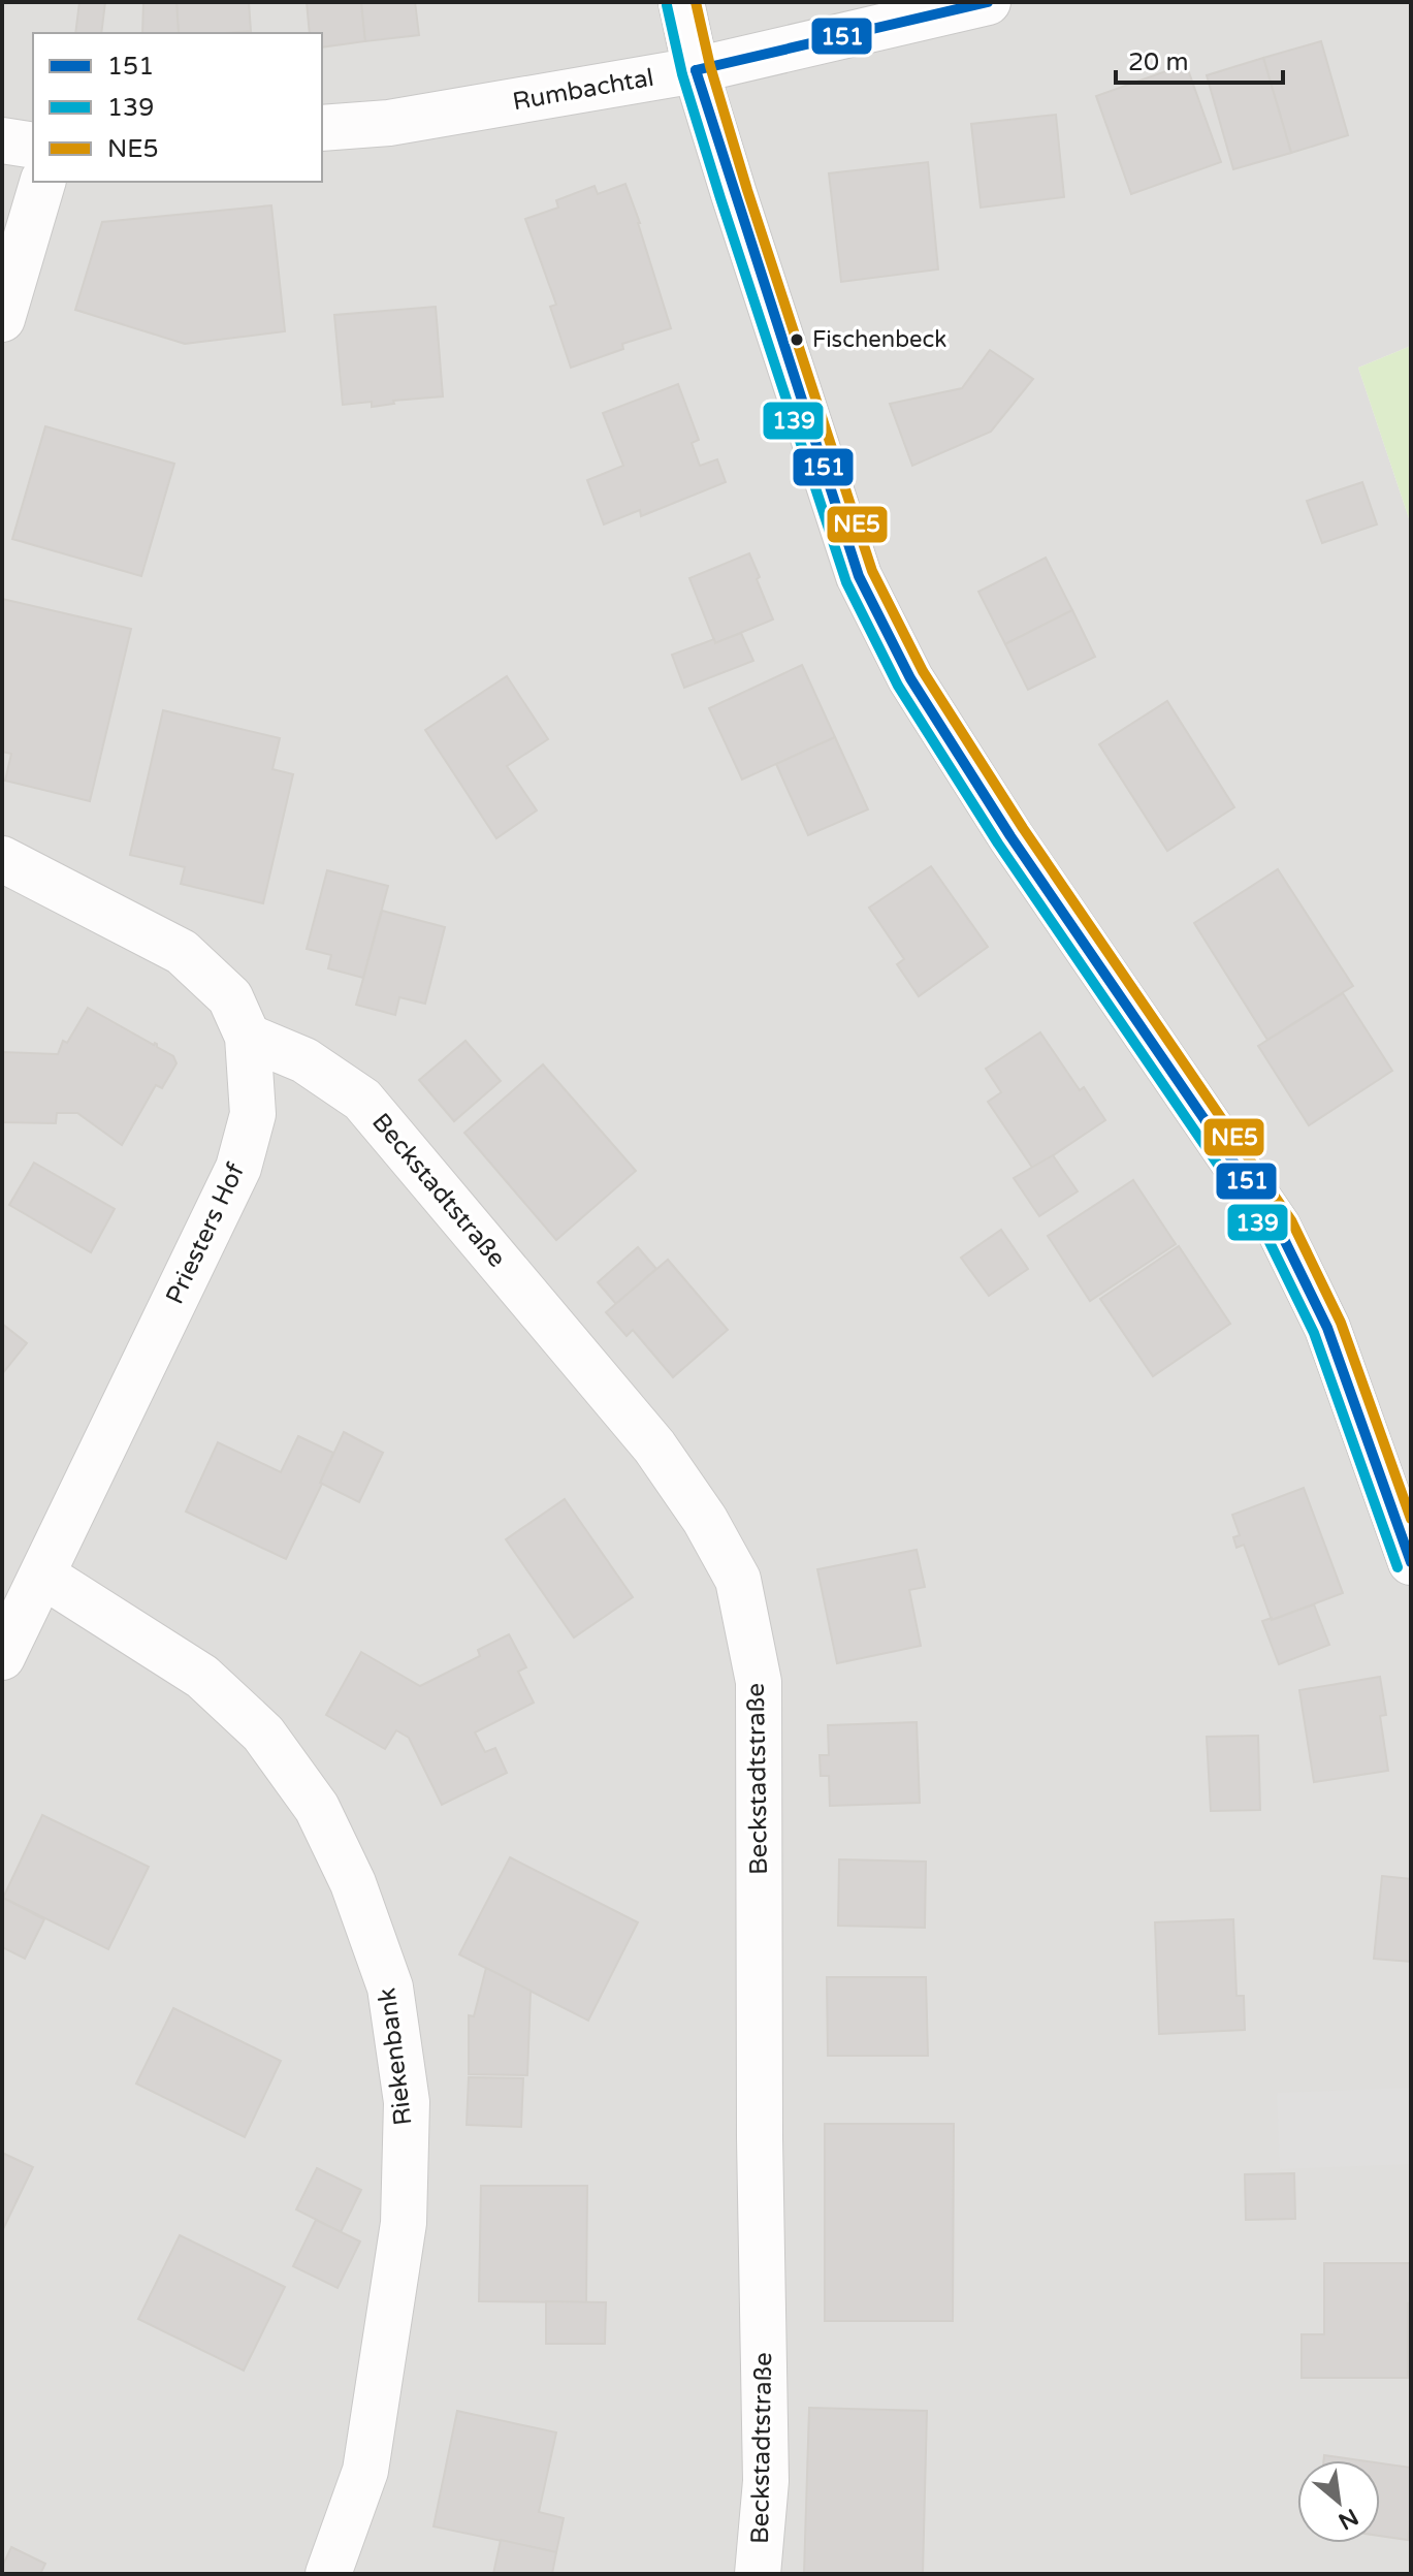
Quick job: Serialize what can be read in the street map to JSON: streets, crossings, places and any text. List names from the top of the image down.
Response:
{
  "streets": {
    "street": [
      "Rumbachtal",
      "Beckstadtstraße",
      "Priesters Hof",
      "Riekenbank"
    ]
  },
  "crossings": [
    ["Beckstadtstraße", "Priesters Hof"],
    ["Priesters Hof", "Riekenbank"]
  ],
  "places": ["Fischenbeck"],
  "lines": ["transit line 151", "transit line NE5", "transit line 139"],
  "legend": ["151", "139", "NE5"],
  "scale_bar": "20 m",
  "north": "bottom right"
}
